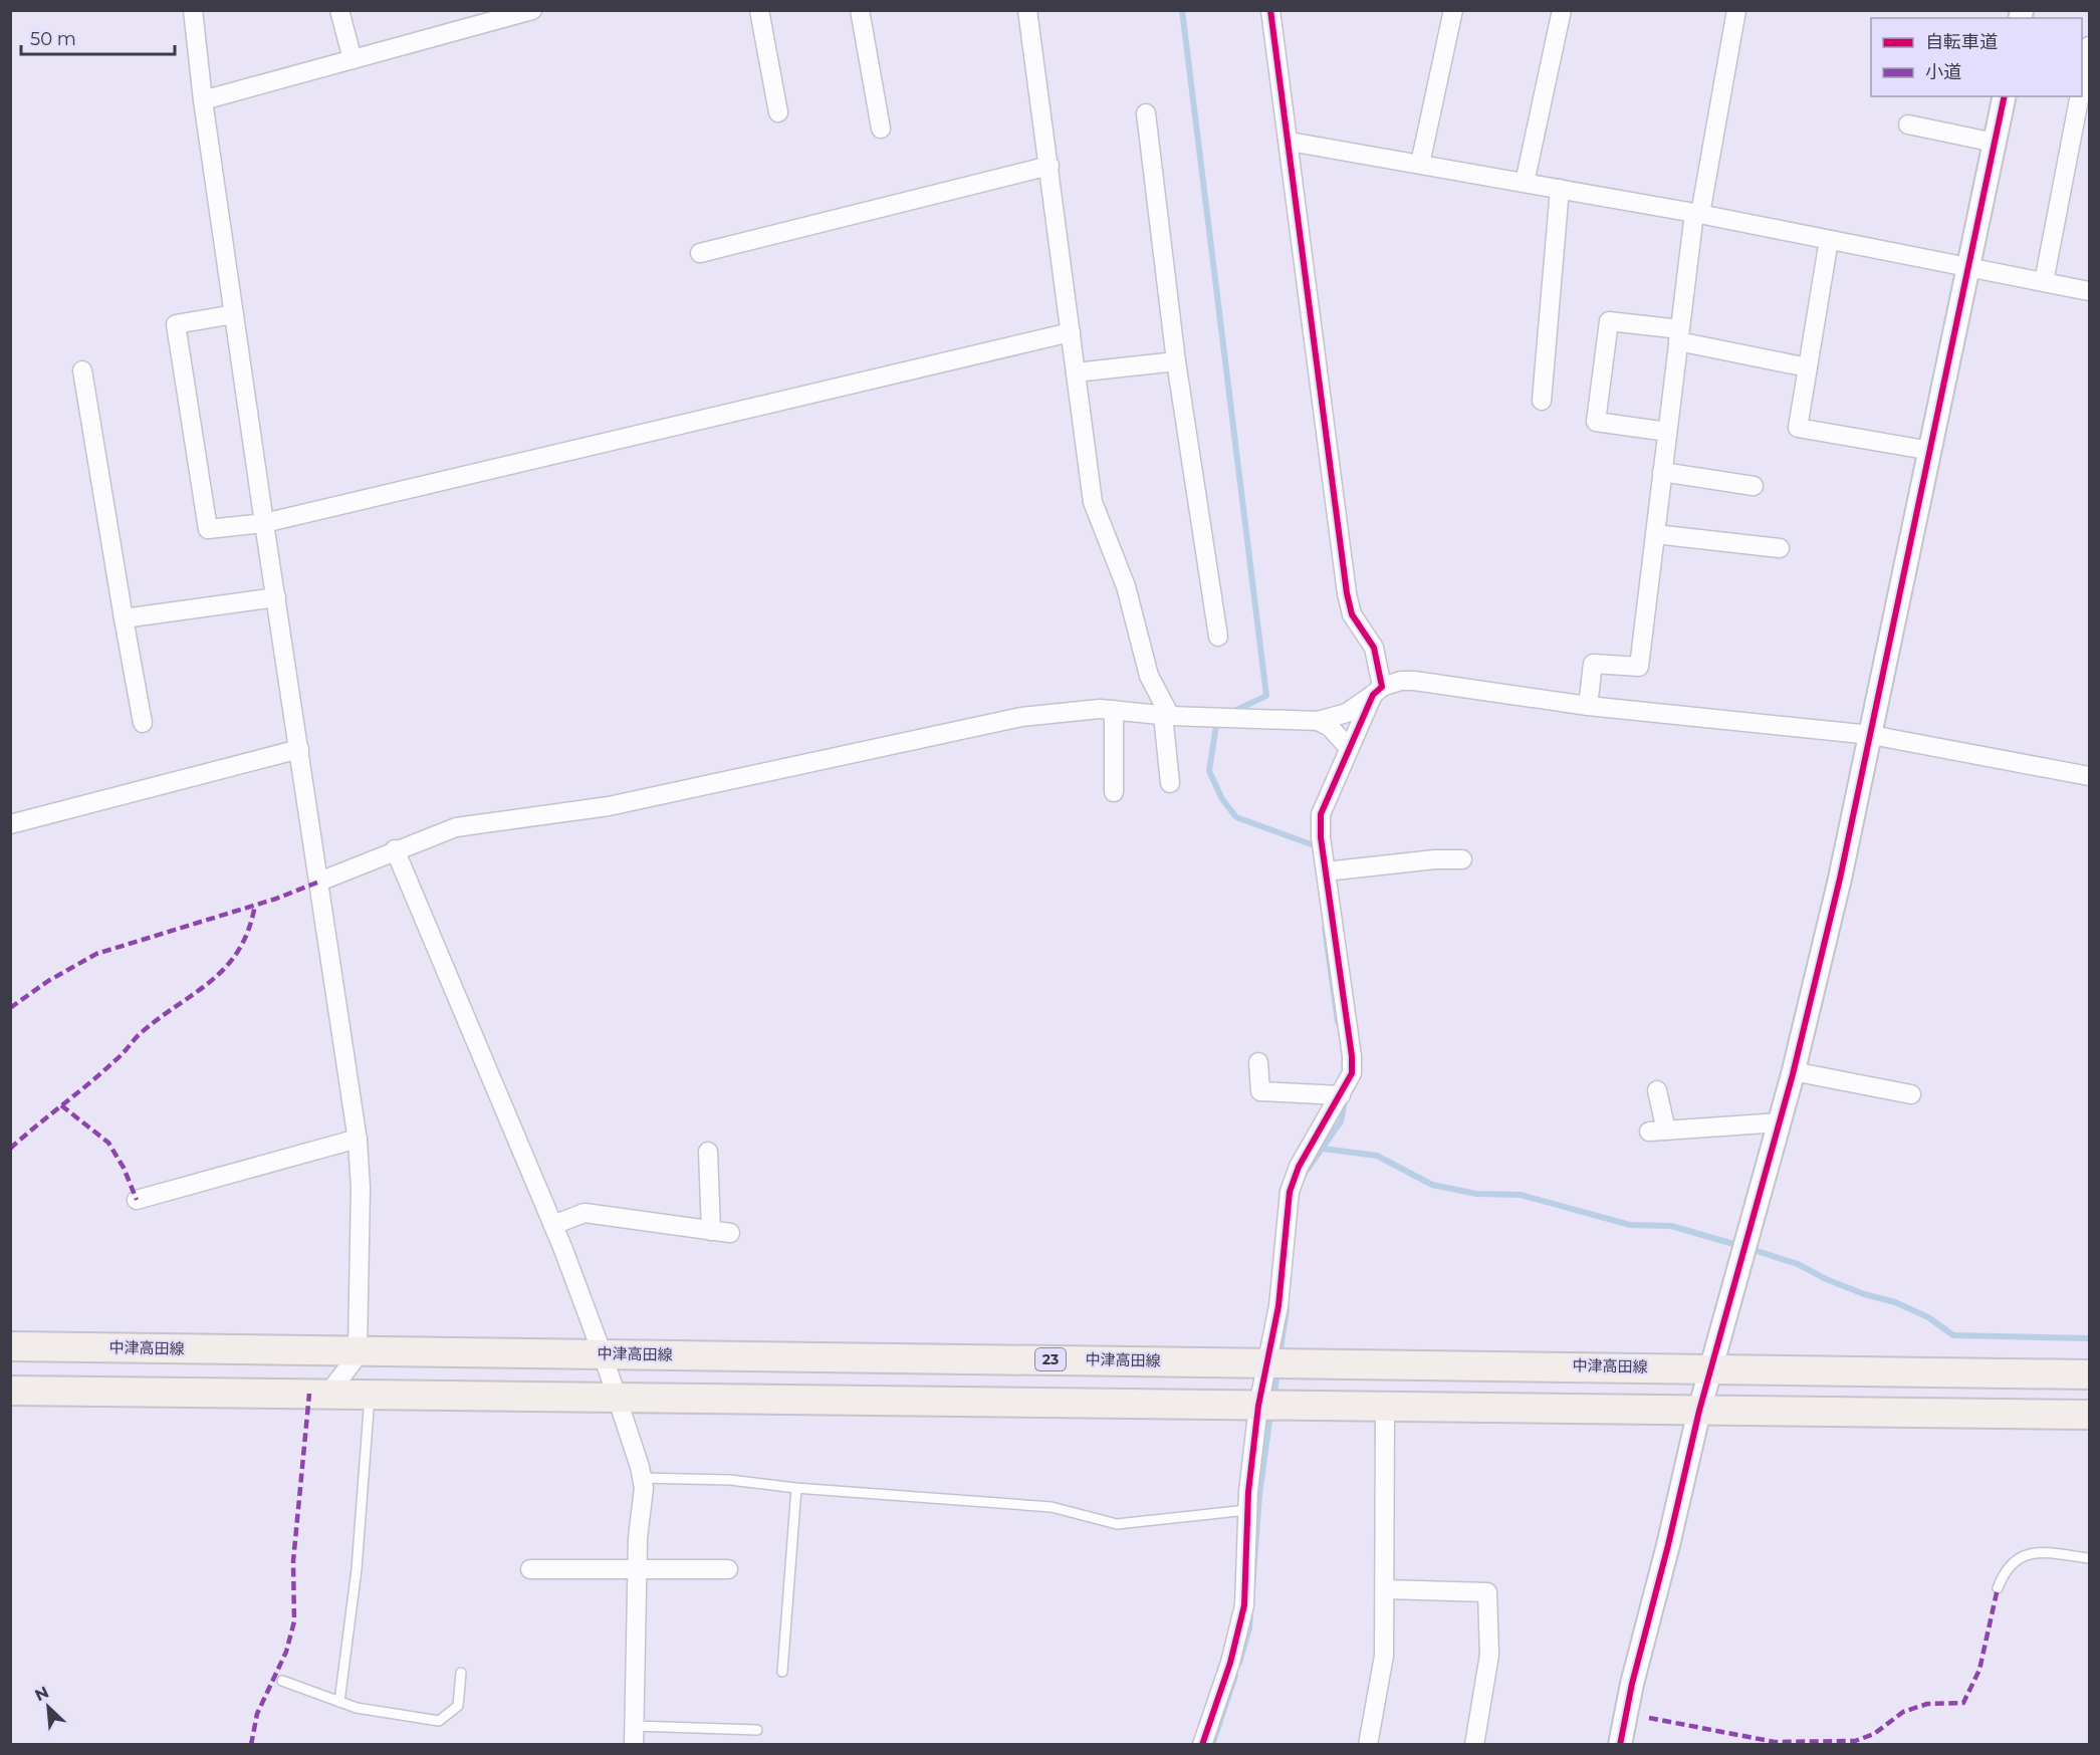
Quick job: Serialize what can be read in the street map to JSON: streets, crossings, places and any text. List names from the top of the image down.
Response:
{
  "streets": {
    "main road": ["中津高田線", "23"]
  },
  "legend": ["自転車道", "小道"],
  "scale_bar": "50 m",
  "north": "top left"
}
